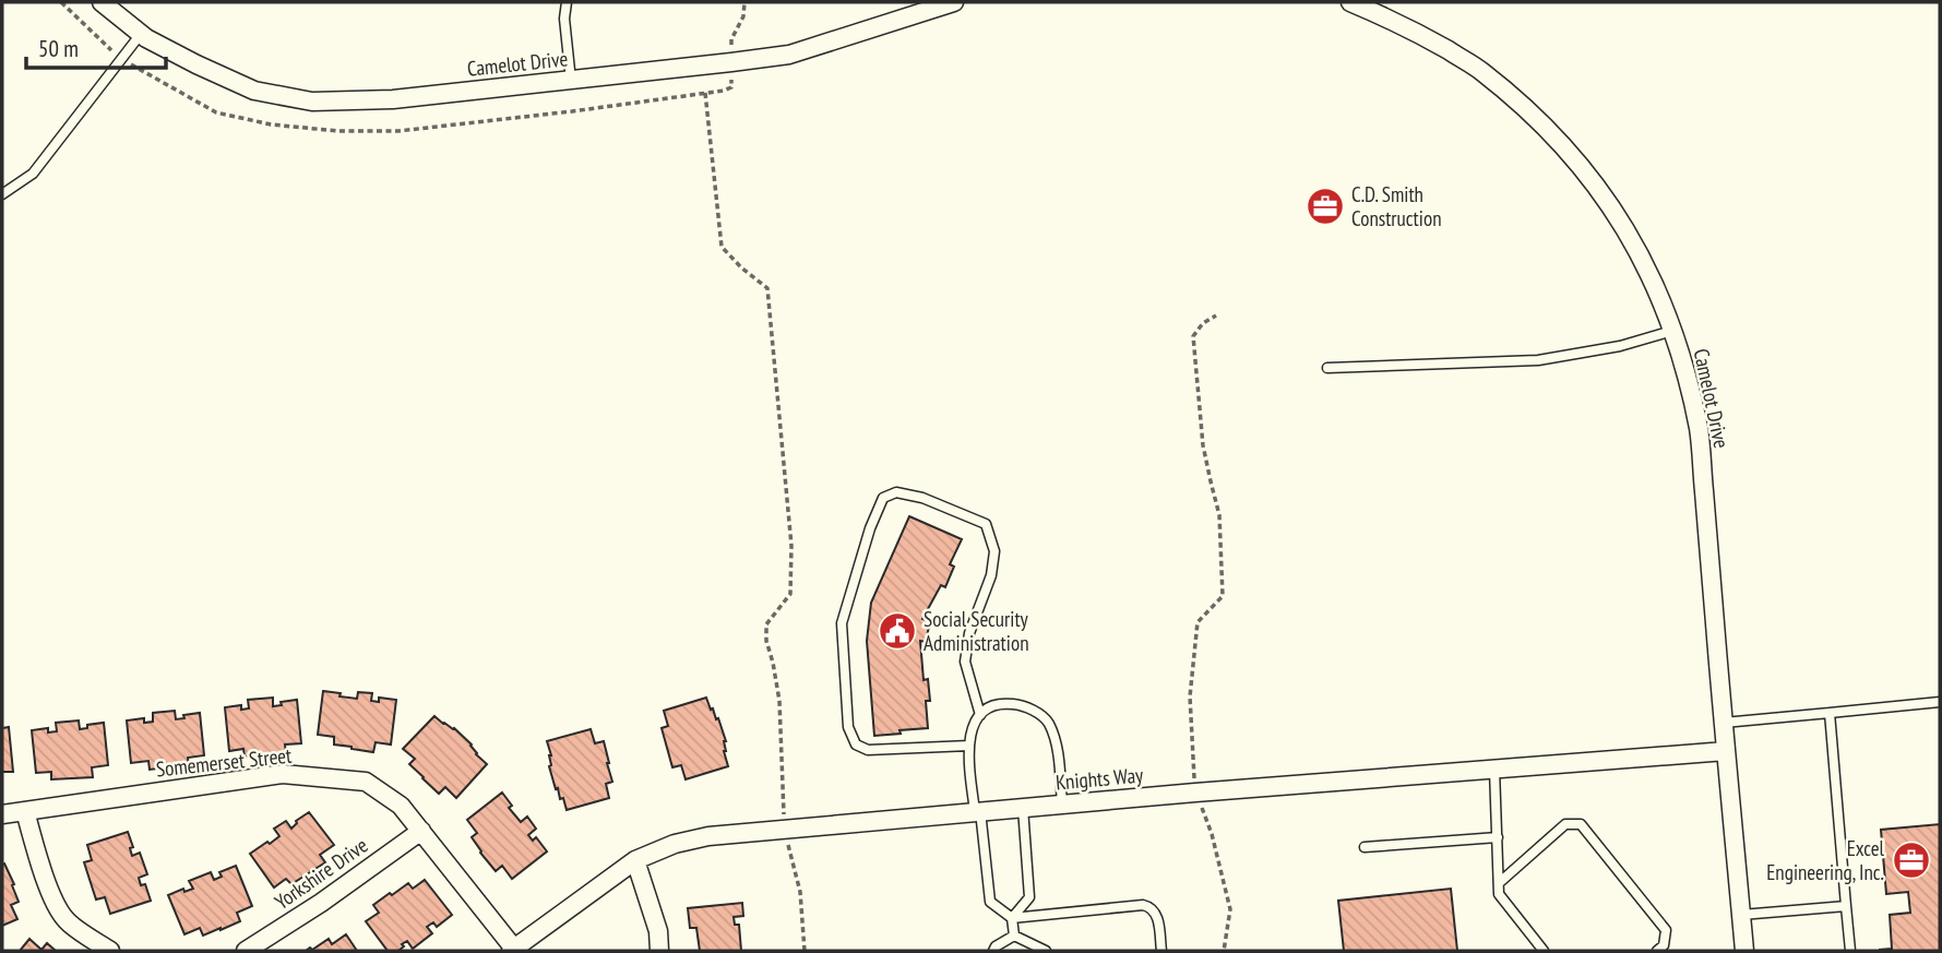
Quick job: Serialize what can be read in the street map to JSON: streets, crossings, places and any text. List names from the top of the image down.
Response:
{
  "streets": {
    "street": [
      "Camelot Drive",
      "Somemerset Street",
      "Knights Way",
      "Yorkshire Drive"
    ]
  },
  "crossings": [
    ["Camelot Drive", "Knights Way"],
    ["Somemerset Street", "Knights Way"],
    ["Somemerset Street", "Yorkshire Drive"]
  ],
  "places": {
    "office": ["C.D. Smith Construction", "Excel Engineering, Inc."],
    "public building": ["Social Security Administration"]
  },
  "scale_bar": "50 m"
}
